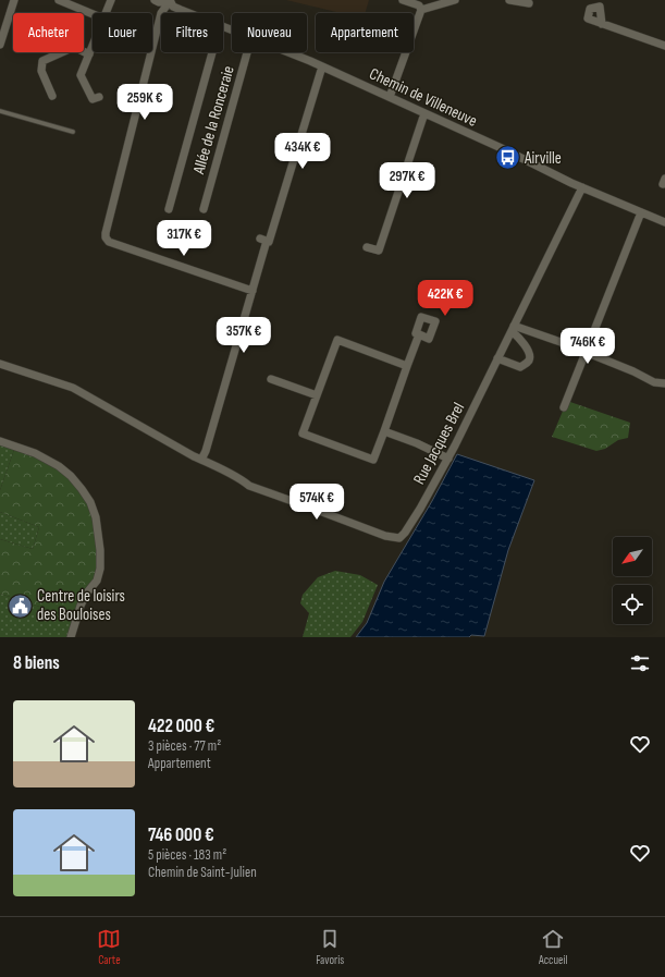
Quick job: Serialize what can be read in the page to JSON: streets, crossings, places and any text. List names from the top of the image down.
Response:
{
  "streets": {
    "street": ["Chemin de Villeneuve", "Allée de la Ronceraie", "Rue Jacques Brel"]
  },
  "crossings": [
    ["Chemin de Villeneuve", "Rue Jacques Brel"]
  ],
  "places": {
    "bus stop": ["Airville"],
    "public building": ["Centre de loisirs des Bouloises"]
  },
  "north": "bottom left",
  "page": {
    "chip": [
      "Acheter",
      "Louer",
      "Filtres",
      "Nouveau",
      "Appartement"
    ],
    "price": [
      "259K €",
      "434K €",
      "297K €",
      "317K €",
      "422K €",
      "357K €",
      "746K €",
      "574K €"
    ],
    "heading": "8 biens",
    "list": [
      {
        "name": "422 000 €",
        "note": "3 pièces · 77 m² · Appartement"
      },
      {
        "name": "746 000 €",
        "note": "5 pièces · 183 m² · Chemin de Saint-Julien"
      }
    ],
    "tabs": ["Carte", "Favoris", "Accueil"]
  }
}
